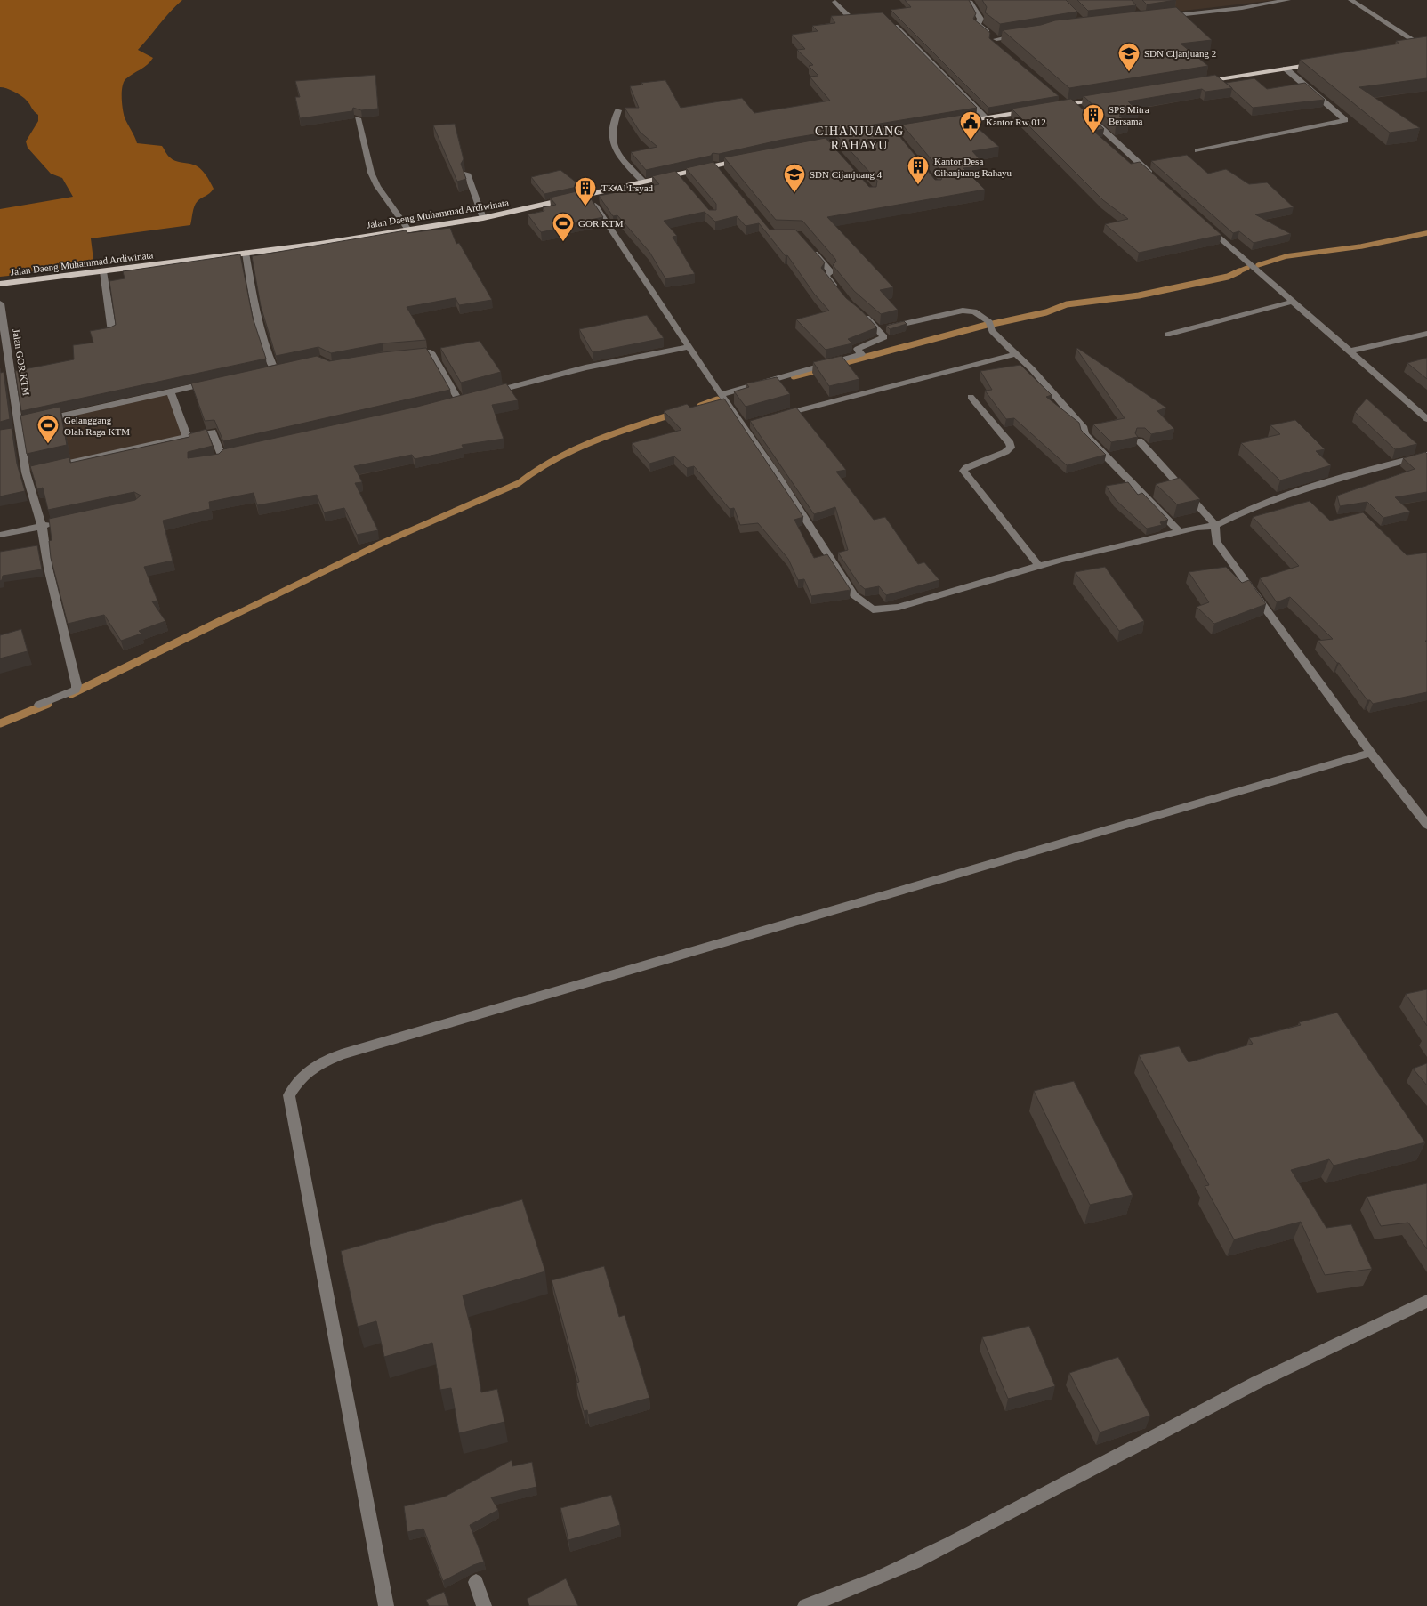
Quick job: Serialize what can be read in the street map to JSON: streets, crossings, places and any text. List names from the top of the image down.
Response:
{
  "streets": {
    "main road": ["Jalan Daeng Muhammad Ardiwinata"],
    "street": ["Jalan GOR KTM"]
  },
  "districts": ["CIHANJUANG RAHAYU"],
  "places": {
    "school or university": ["SDN Cijanjuang 2", "SDN Cijanjuang 4"],
    "building": ["SPS Mitra Bersama", "Kantor Desa Cihanjuang Rahayu", "TK Al Irsyad"],
    "public building": ["Kantor Rw 012"],
    "sports": ["GOR KTM", "Gelanggang Olah Raga KTM"]
  }
}
